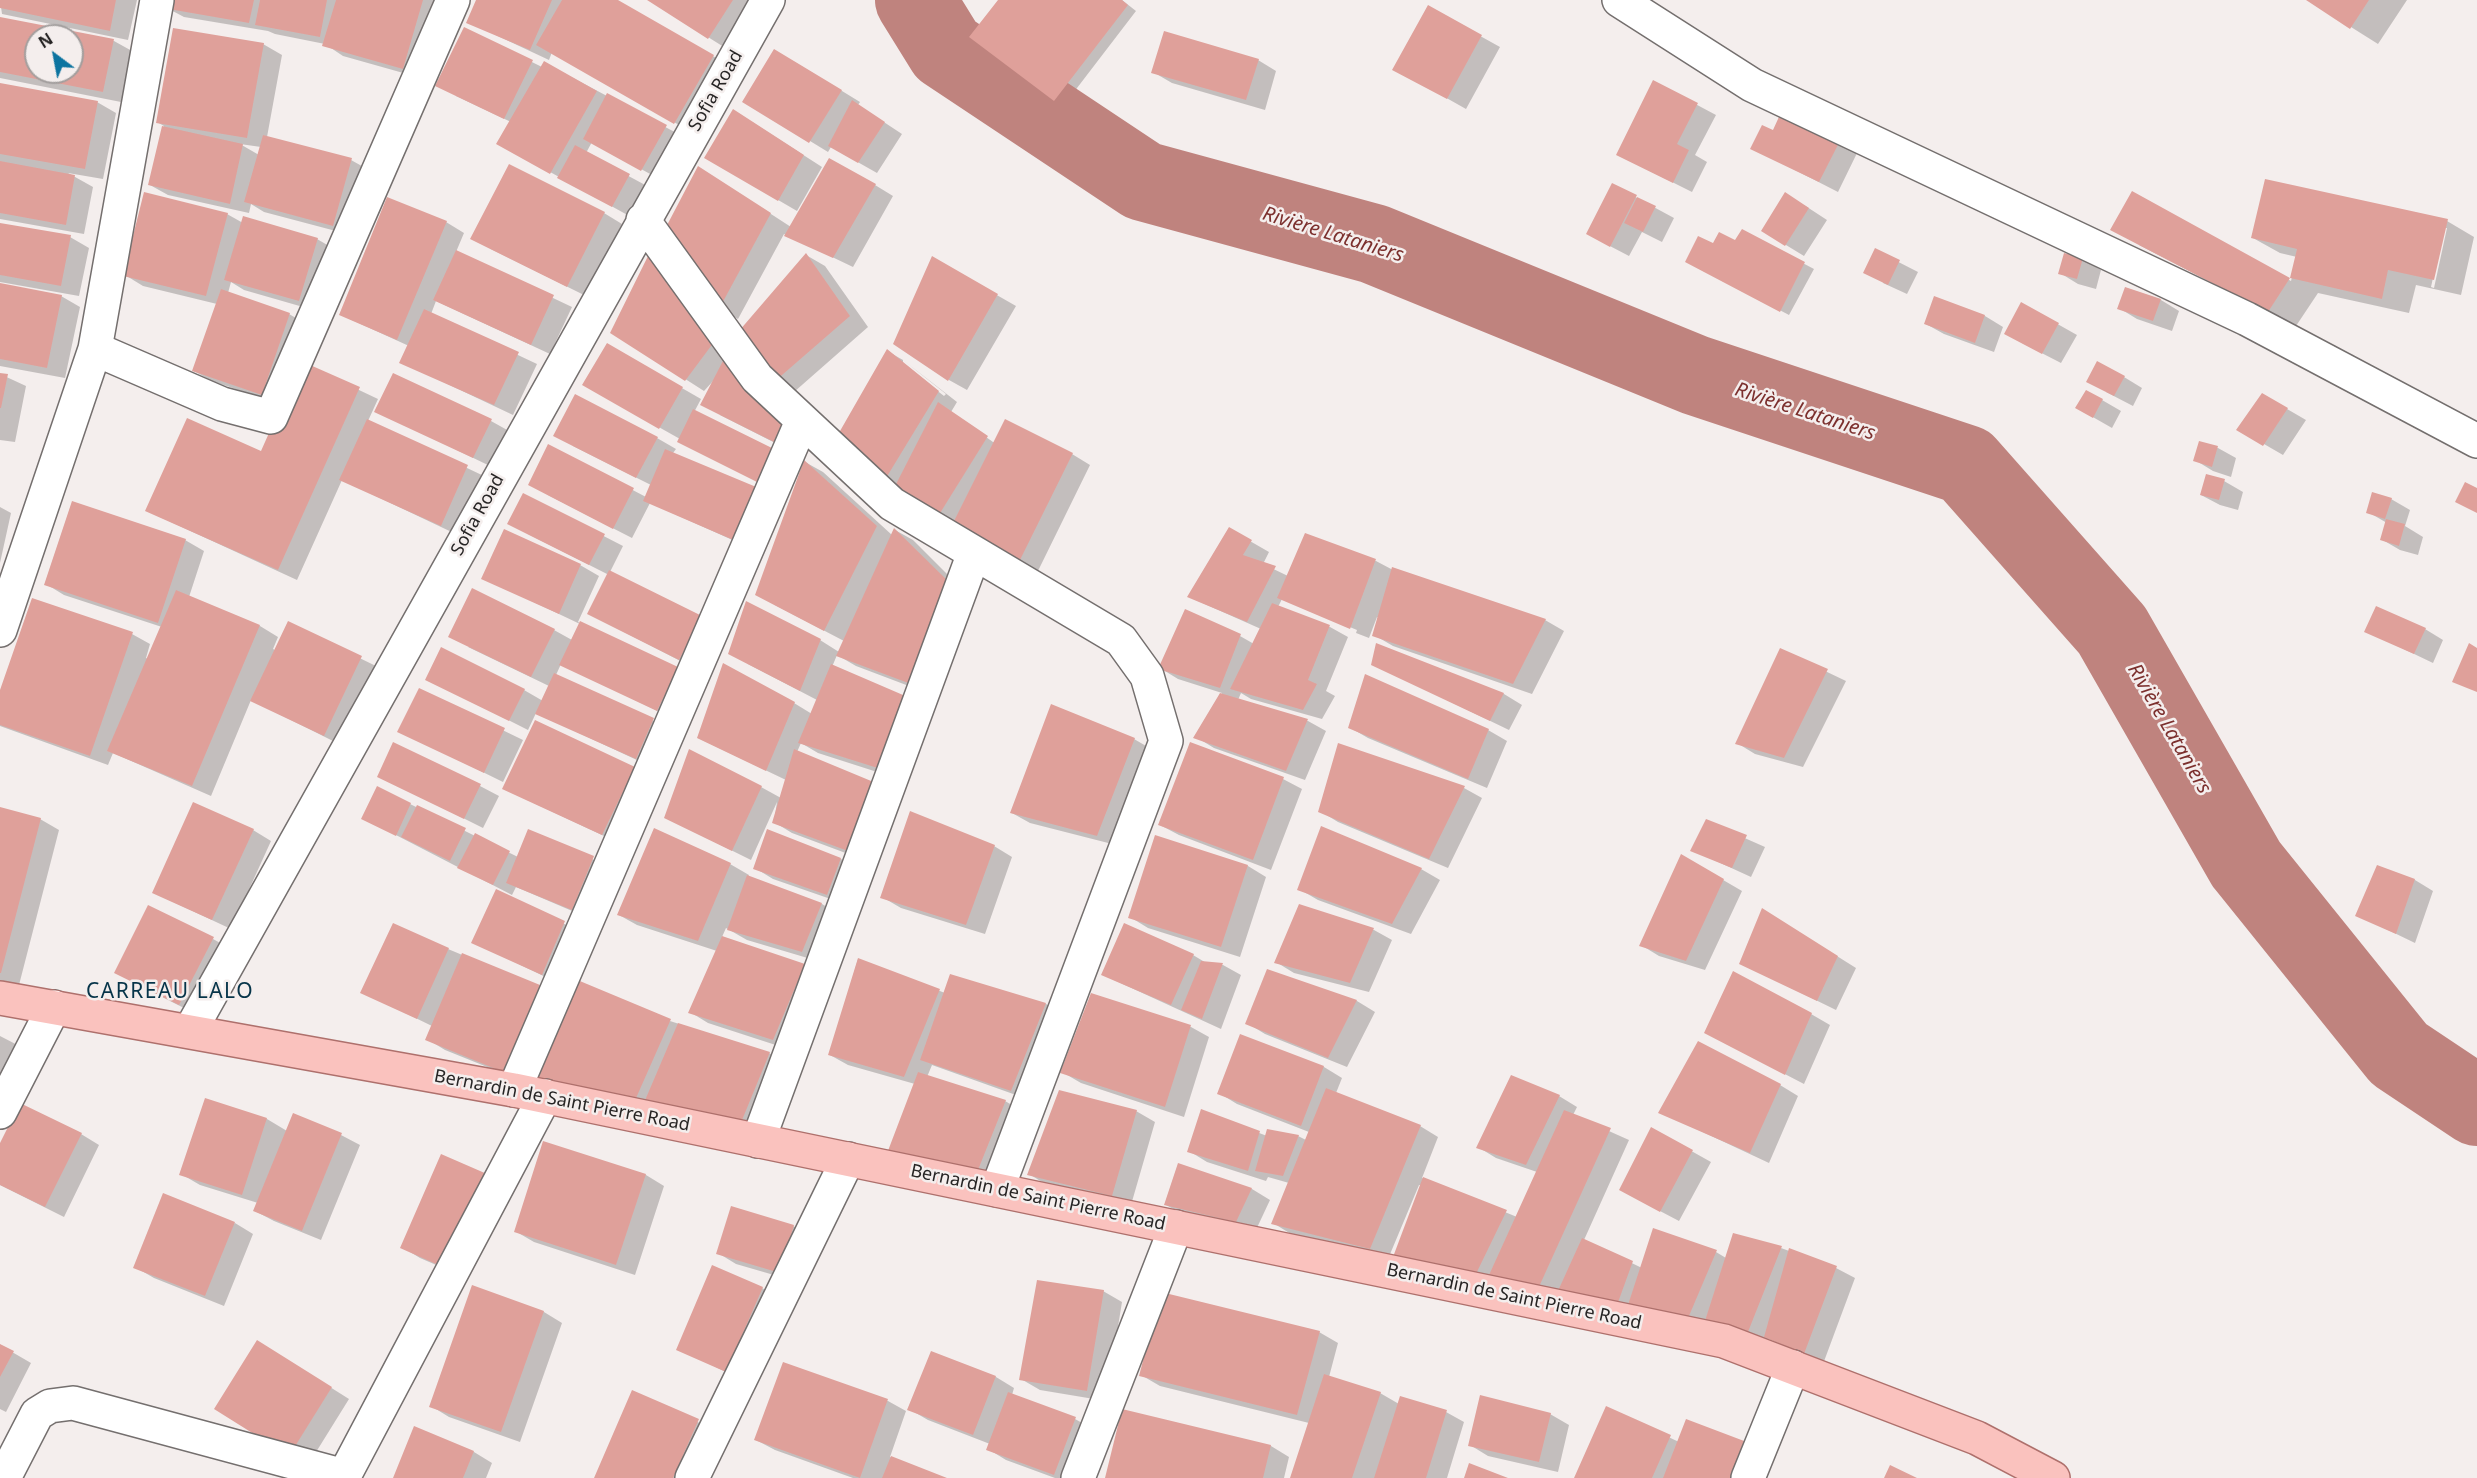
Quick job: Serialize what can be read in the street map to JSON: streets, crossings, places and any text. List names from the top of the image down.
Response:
{
  "streets": {
    "main road": ["Bernardin de Saint Pierre Road"],
    "street": ["Sofia Road"]
  },
  "crossings": [
    ["Sofia Road", "Bernardin de Saint Pierre Road"]
  ],
  "districts": ["CARREAU LALO"],
  "water": ["Rivière Lataniers"],
  "north": "top left"
}
